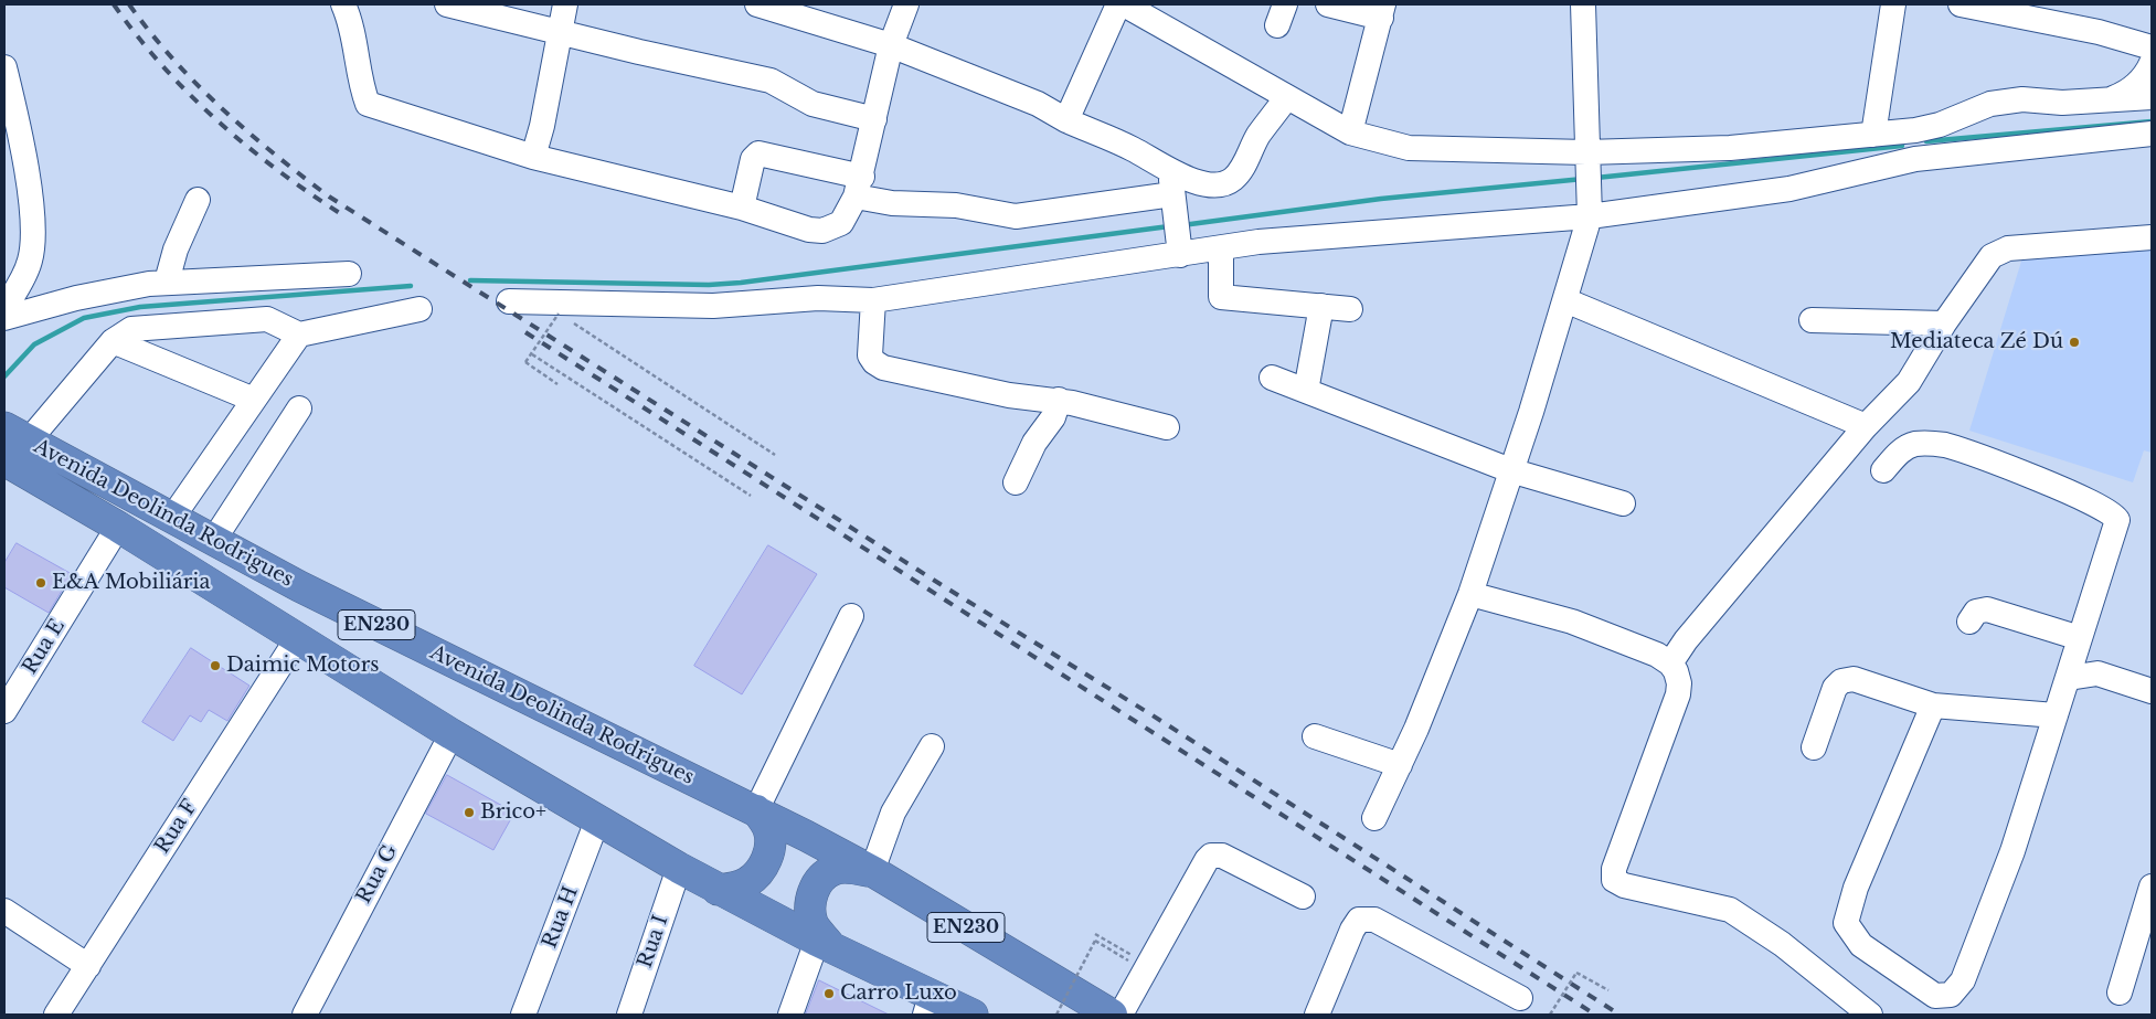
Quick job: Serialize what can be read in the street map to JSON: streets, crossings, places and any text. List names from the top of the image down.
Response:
{
  "streets": {
    "highway": ["Avenida Deolinda Rodrigues", "EN230"],
    "street": [
      "Rua E",
      "Rua F",
      "Rua G",
      "Rua H",
      "Rua I"
    ]
  },
  "crossings": [
    ["Avenida Deolinda Rodrigues", "Rua E"],
    ["Avenida Deolinda Rodrigues", "Rua F"],
    ["Avenida Deolinda Rodrigues", "Rua G"],
    ["Avenida Deolinda Rodrigues", "Rua H"],
    ["Avenida Deolinda Rodrigues", "Rua I"]
  ],
  "places": [
    "Mediateca Zé Dú",
    "E&A Mobiliária",
    "Daimic Motors",
    "Brico+",
    "Carro Luxo"
  ]
}
